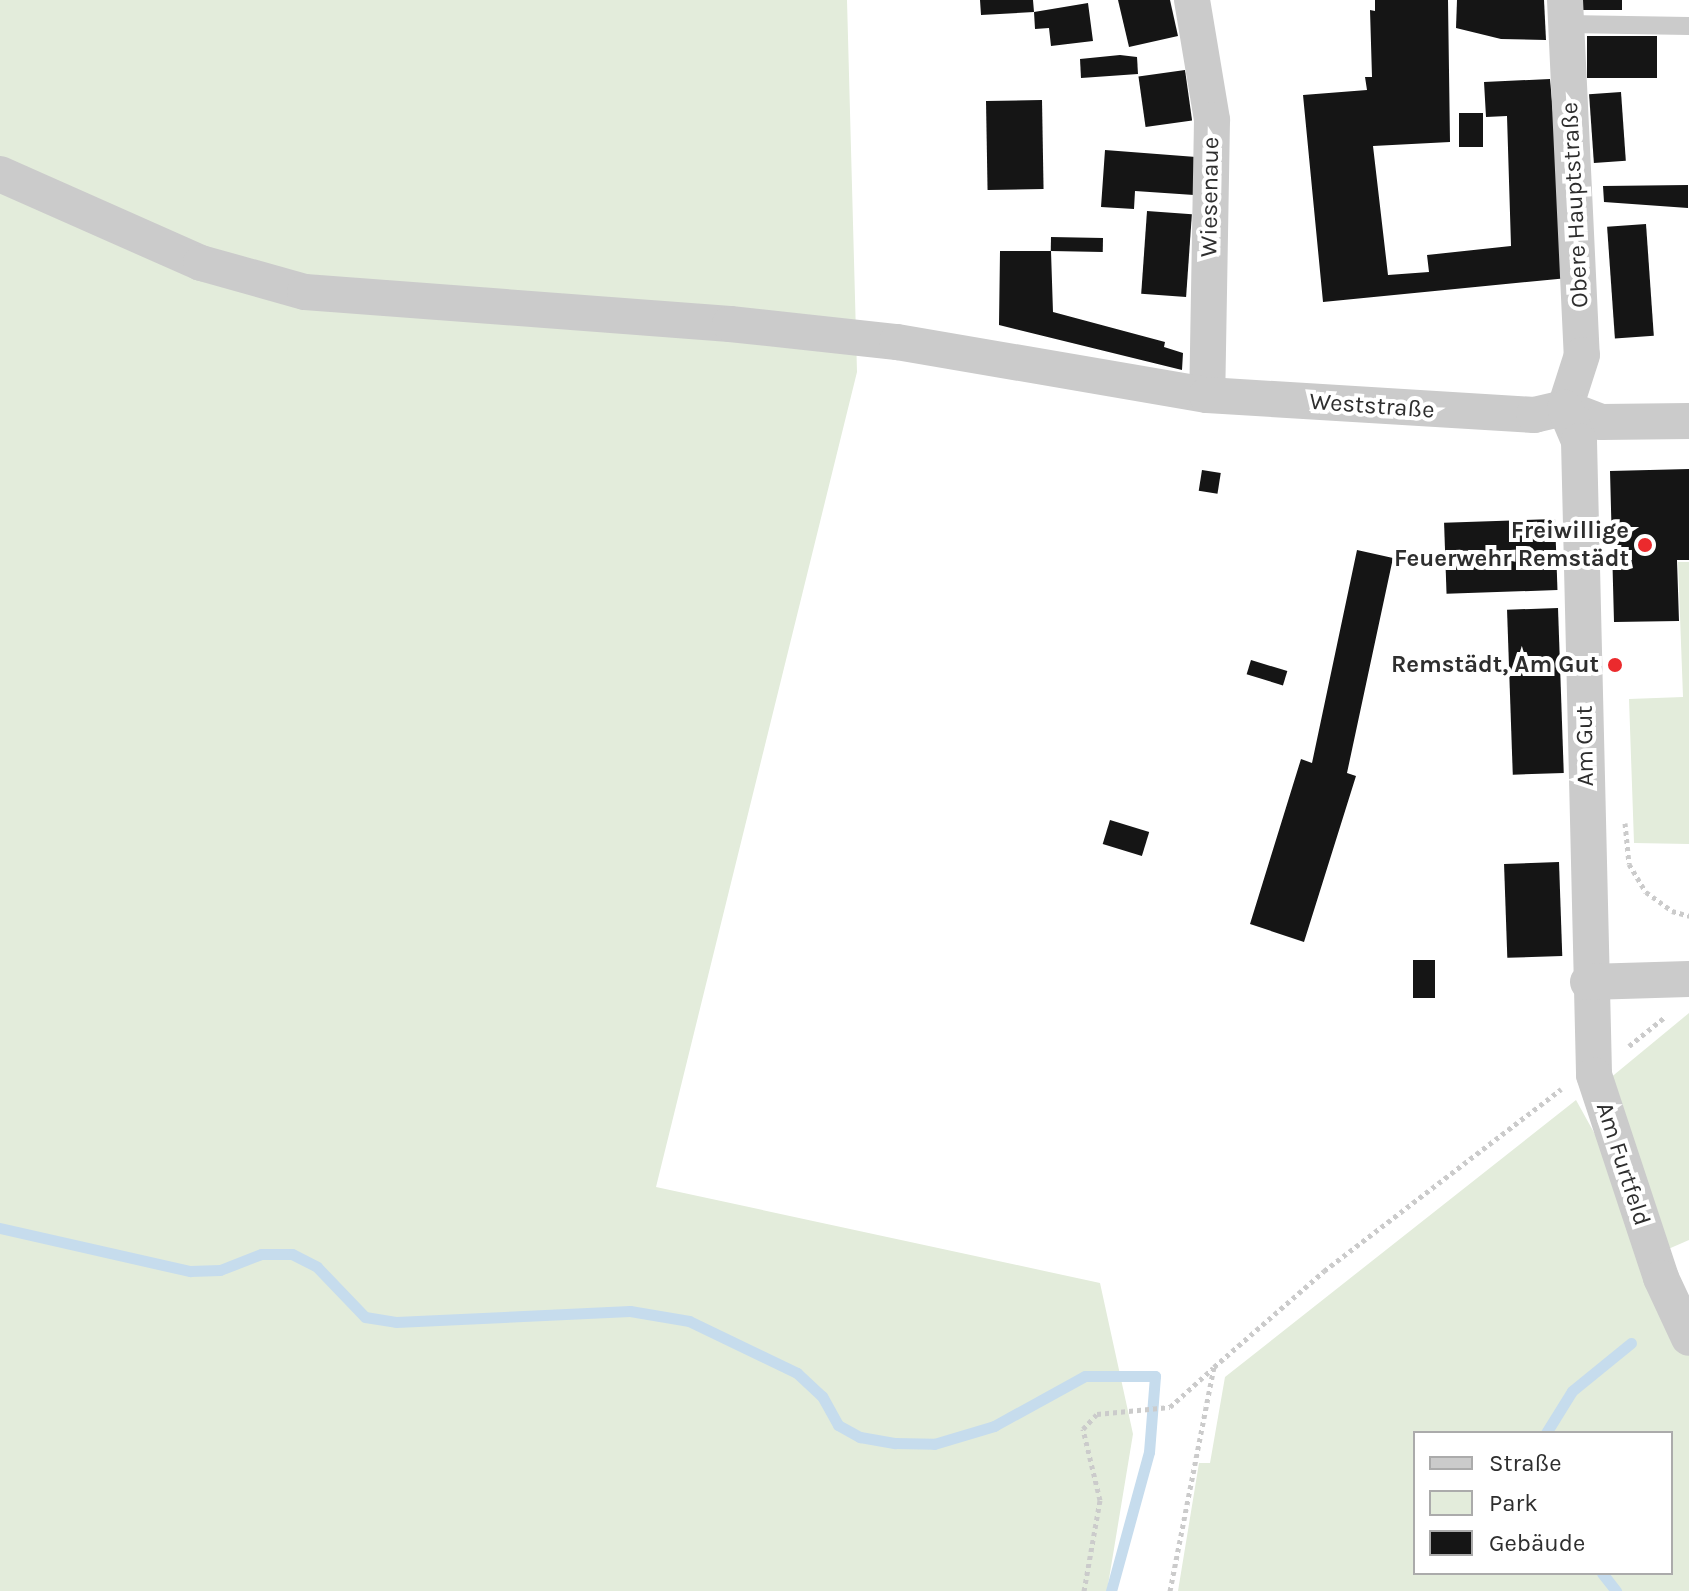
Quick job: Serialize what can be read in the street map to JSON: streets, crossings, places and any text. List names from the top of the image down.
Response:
{
  "streets": {
    "street": [
      "Wiesenaue",
      "Obere Hauptstraße",
      "Weststraße",
      "Am Gut",
      "Am Furtfeld"
    ]
  },
  "crossings": [
    ["Wiesenaue", "Weststraße"],
    ["Obere Hauptstraße", "Weststraße"],
    ["Obere Hauptstraße", "Am Gut"],
    ["Weststraße", "Am Gut"],
    ["Am Gut", "Am Furtfeld"]
  ],
  "places": ["Freiwillige Feuerwehr Remstädt", "Remstädt, Am Gut"],
  "legend": ["Straße", "Park", "Gebäude"]
}
